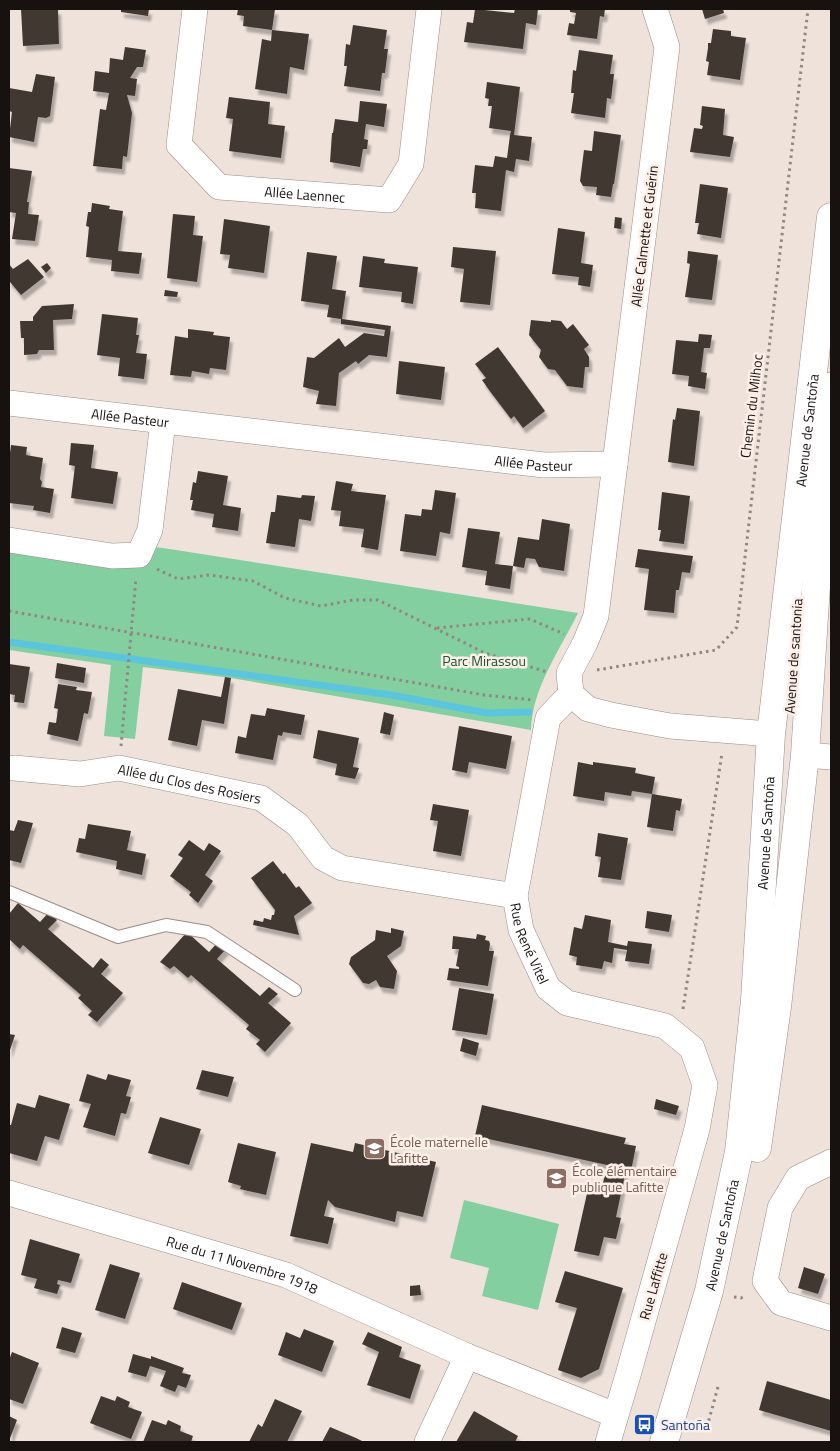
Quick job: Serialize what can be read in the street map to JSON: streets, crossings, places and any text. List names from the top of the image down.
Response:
{
  "streets": {
    "main road": ["Avenue de Santoña", "Avenue de santonia"],
    "street": [
      "Allée Laennec",
      "Allée Calmette et Guérin",
      "Allée Pasteur",
      "Allée du Clos des Rosiers",
      "Rue René Vitel",
      "Rue du 11 Novembre 1918",
      "Rue Laffitte"
    ],
    "path": ["Chemin du Milhoc"]
  },
  "crossings": [
    ["Allée Calmette et Guérin", "Allée Pasteur"],
    ["Chemin du Milhoc", "Rue René Vitel"],
    ["Avenue de Santoña", "Avenue de santonia"],
    ["Allée du Clos des Rosiers", "Rue René Vitel"],
    ["Rue René Vitel", "Rue Laffitte"],
    ["Rue du 11 Novembre 1918", "Rue Laffitte"]
  ],
  "parks": ["Parc Mirassou"],
  "places": {
    "school or university": ["École maternelle Lafitte", "École élémentaire publique Lafitte"],
    "bus stop": ["Santoña"]
  }
}
